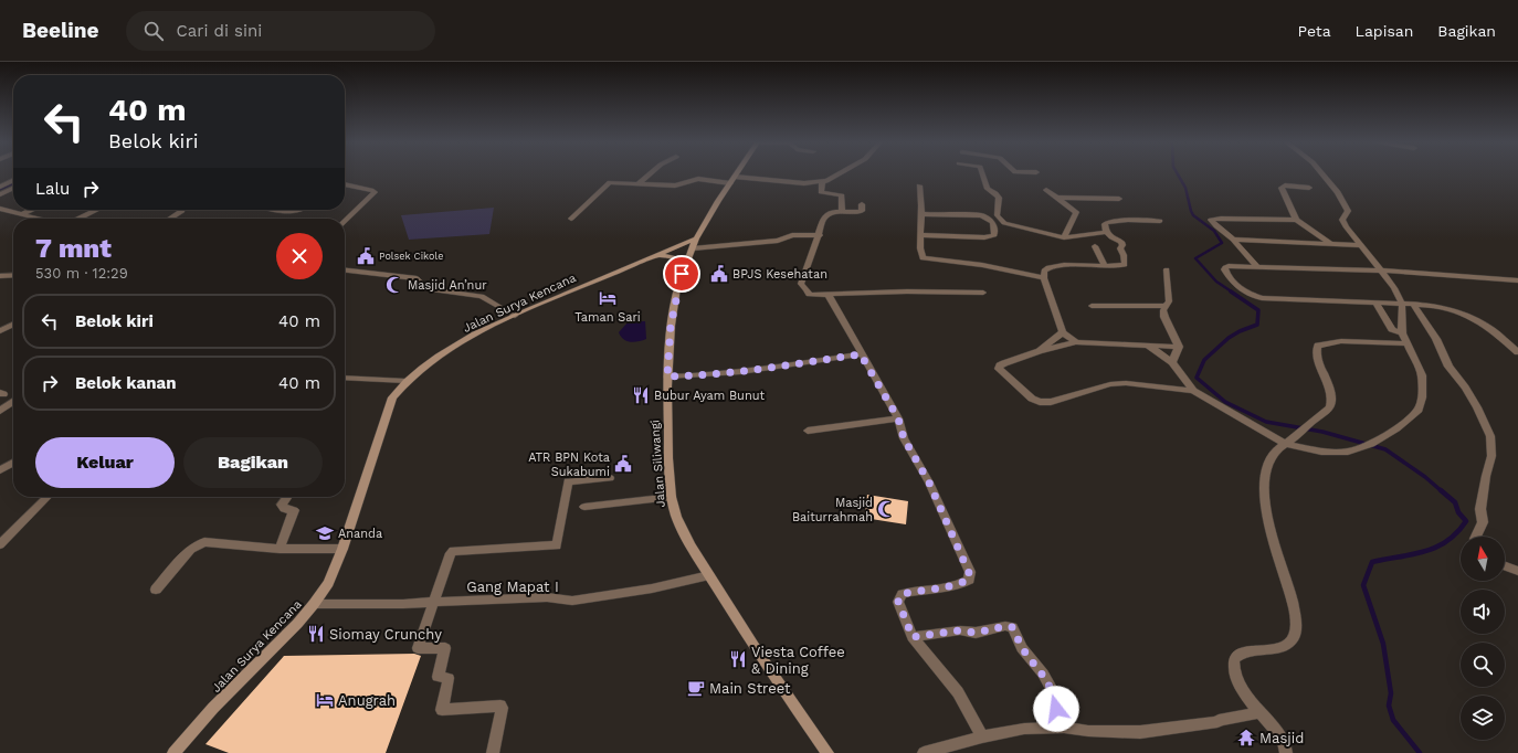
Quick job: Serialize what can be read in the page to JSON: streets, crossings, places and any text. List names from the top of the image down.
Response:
{
  "streets": {
    "street": ["Jalan Surya Kencana", "Jalan Siliwangi", "Gang Mapat I"]
  },
  "crossings": [
    ["Jalan Surya Kencana", "Jalan Siliwangi"],
    ["Jalan Surya Kencana", "Gang Mapat I"],
    ["Jalan Siliwangi", "Gang Mapat I"]
  ],
  "places": {
    "public building": ["Polsek Cikole", "BPJS Kesehatan", "ATR BPN Kota Sukabumi"],
    "mosque": ["Masjid An’nur", "Masjid Baiturrahmah"],
    "hotel": ["Taman Sari", "Anugrah"],
    "restaurant": ["Bubur Ayam Bunut", "Siomay Crunchy", "Viesta Coffee & Dining"],
    "school or university": ["Ananda"],
    "cafe": ["Main Street"],
    "temple": ["Masjid"]
  },
  "north": "top",
  "page": {
    "header": "Beeline",
    "search": "Cari di sini",
    "nav": ["Peta", "Lapisan", "Bagikan"],
    "turn": ["40 m", "Belok kiri"],
    "then": "Lalu",
    "heading": ["7 mnt", "530 m · 12:29"],
    "list": [
      {
        "name": "Belok kiri",
        "value": "40 m"
      },
      {
        "name": "Belok kanan",
        "value": "40 m"
      }
    ],
    "buttons": ["Keluar", "Bagikan"]
  }
}
